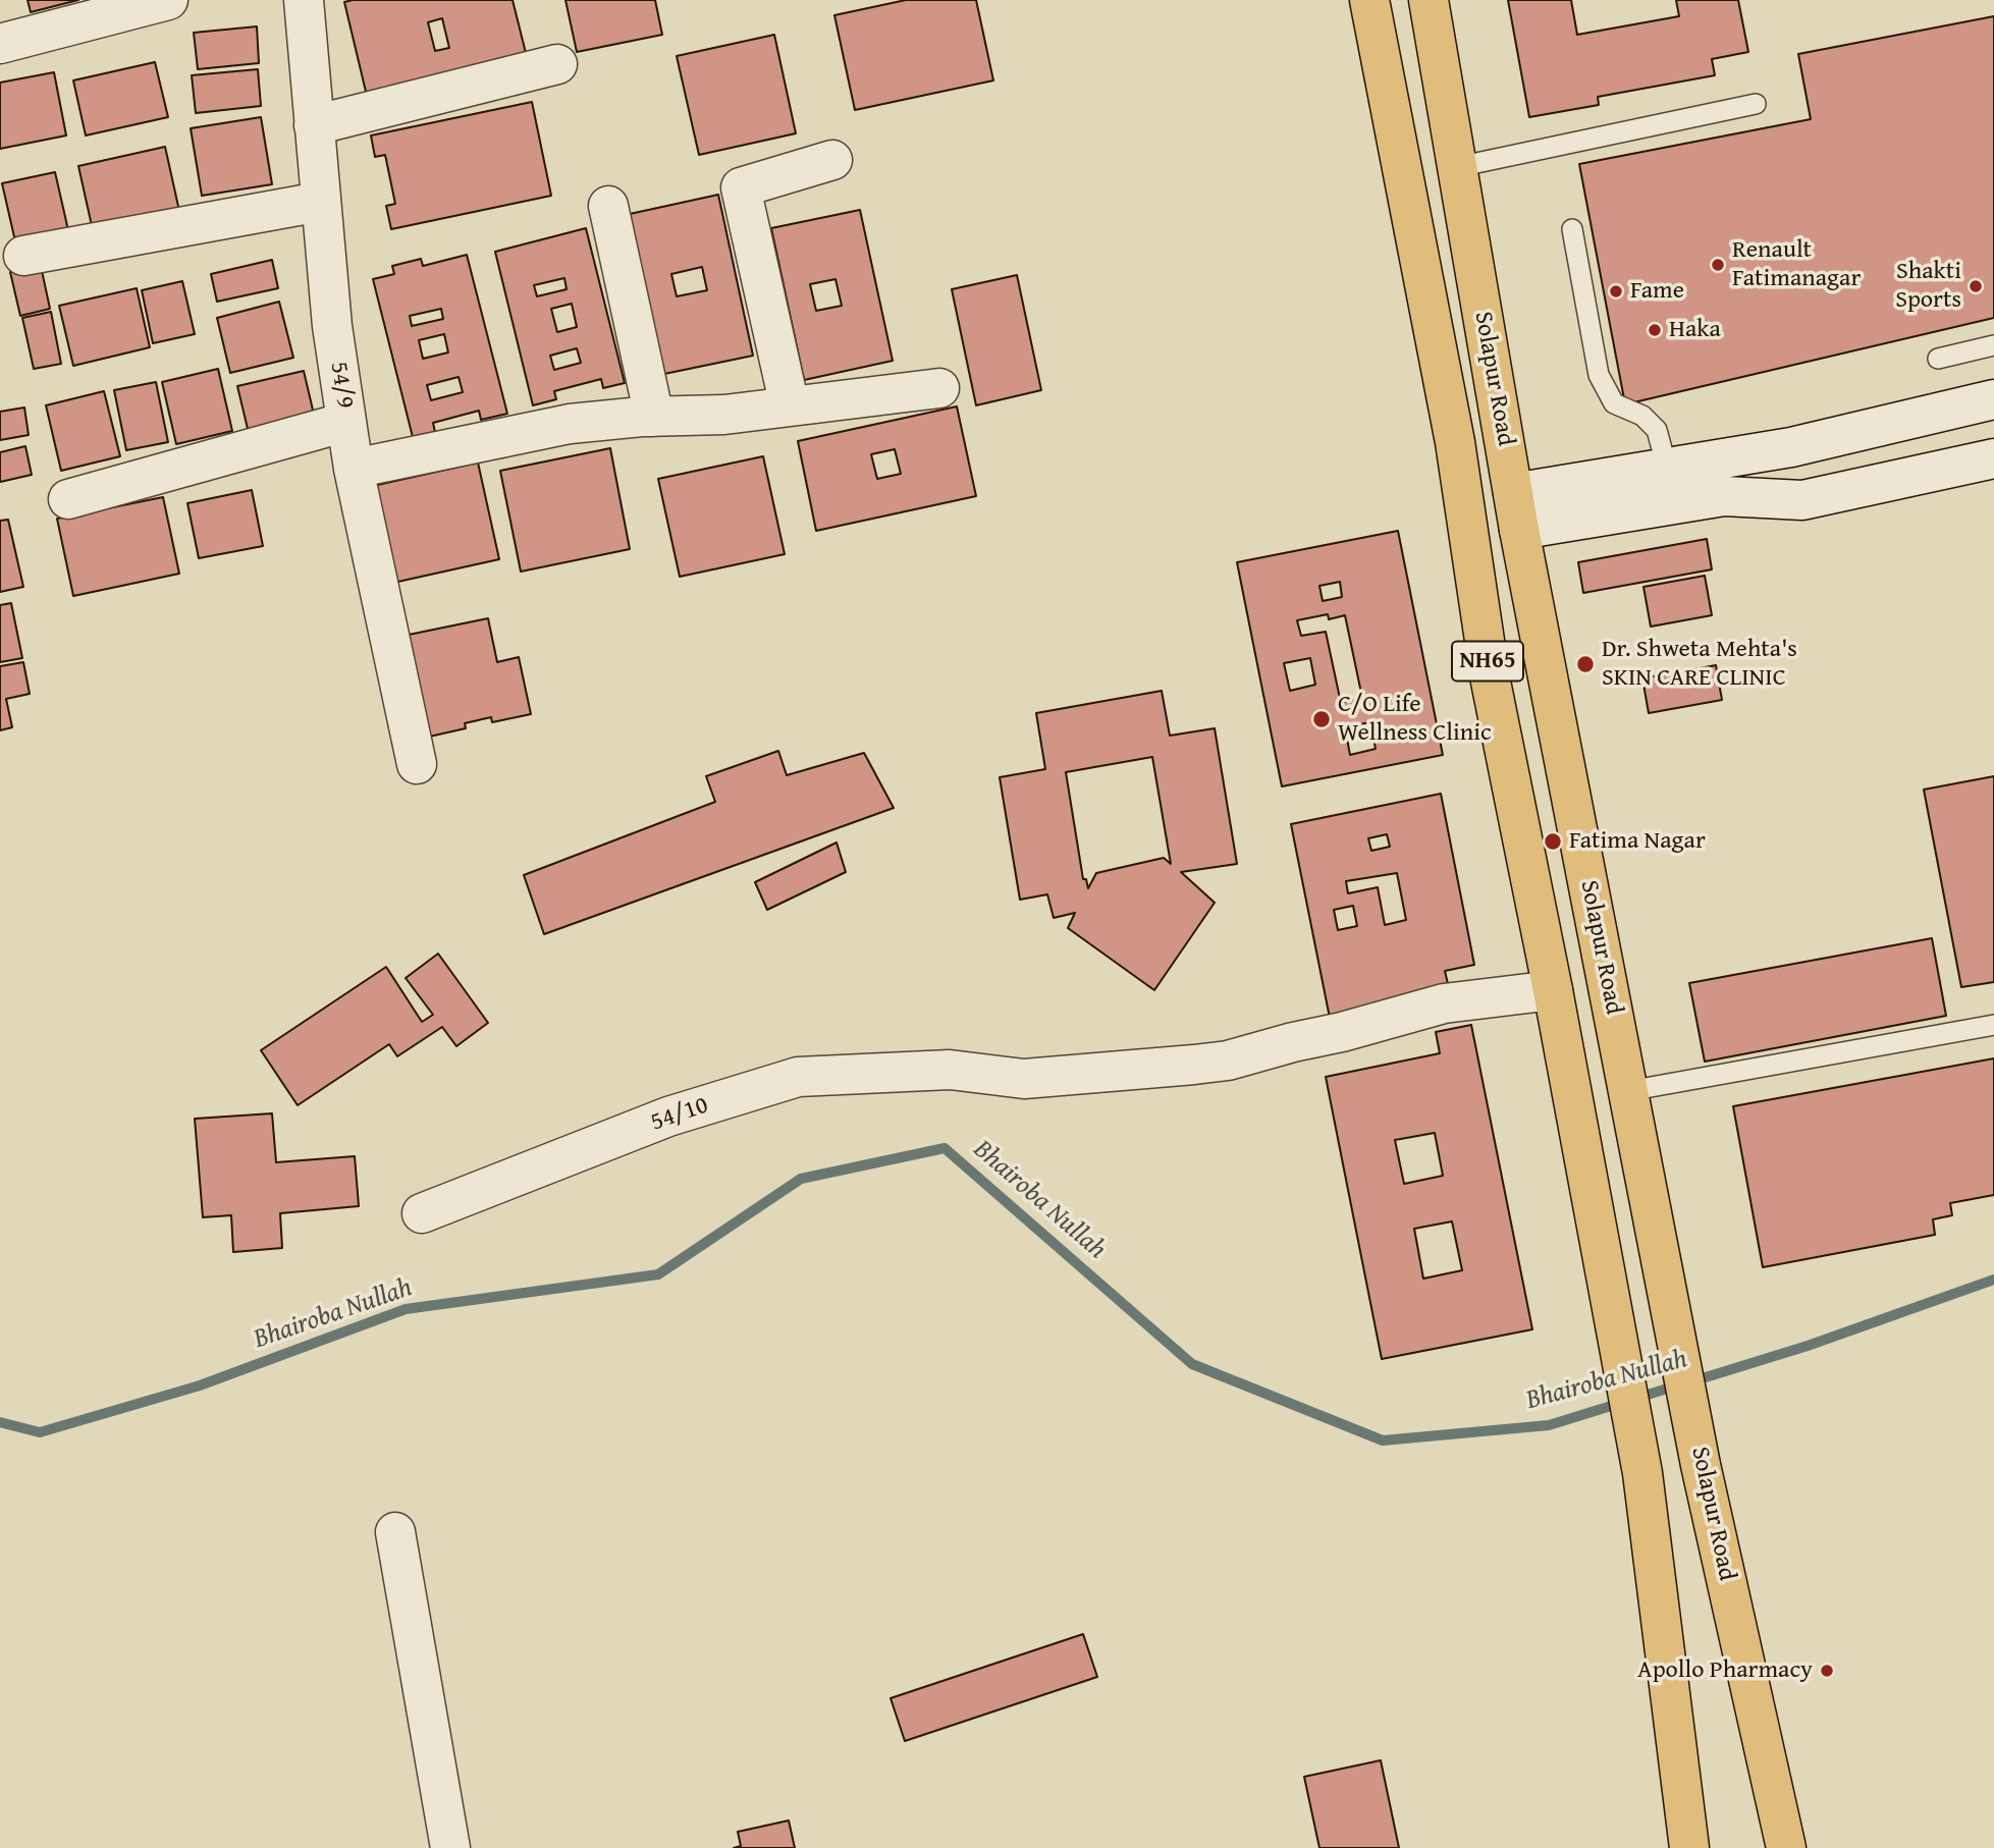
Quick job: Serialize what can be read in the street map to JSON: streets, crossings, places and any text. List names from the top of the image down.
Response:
{
  "streets": {
    "highway": ["Solapur Road", "NH65"],
    "street": ["54/9", "54/10"]
  },
  "crossings": [
    ["Solapur Road", "54/10"]
  ],
  "water": ["Bhairoba Nullah"],
  "places": [
    "Renault Fatimanagar",
    "Shakti Sports",
    "Fame",
    "Haka",
    "Dr. Shweta Mehta's SKIN CARE CLINIC",
    "C/O Life Wellness Clinic",
    "Fatima Nagar",
    "Apollo Pharmacy"
  ]
}
